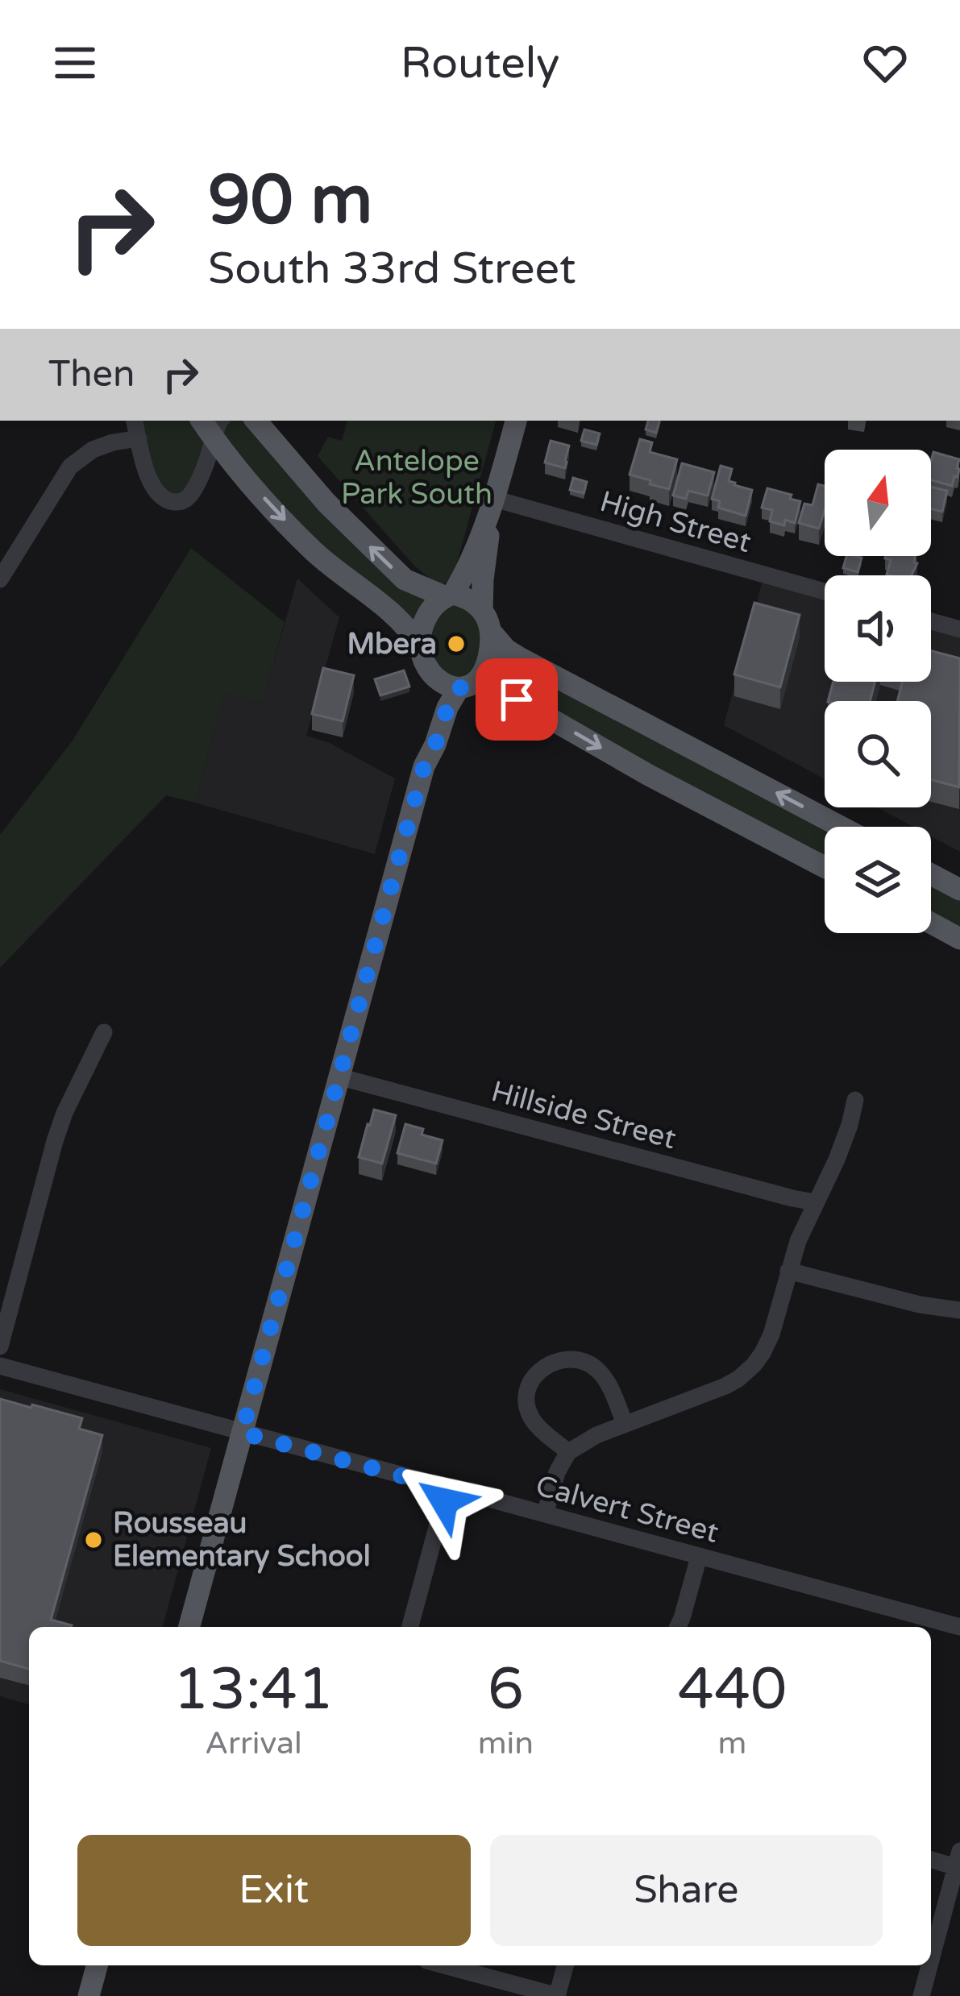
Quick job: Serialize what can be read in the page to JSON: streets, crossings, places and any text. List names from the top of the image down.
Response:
{
  "streets": {
    "street": ["High Street", "Hillside Street", "Calvert Street"]
  },
  "parks": ["Antelope Park South"],
  "places": ["Mbera", "Rousseau Elementary School"],
  "north": "top",
  "page": {
    "header": "Routely",
    "turn": ["90 m", "South 33rd Street"],
    "then": "Then",
    "eta": [
      "13:41",
      "Arrival",
      "6",
      "min",
      "440",
      "m"
    ],
    "buttons": ["Exit", "Share"]
  }
}
